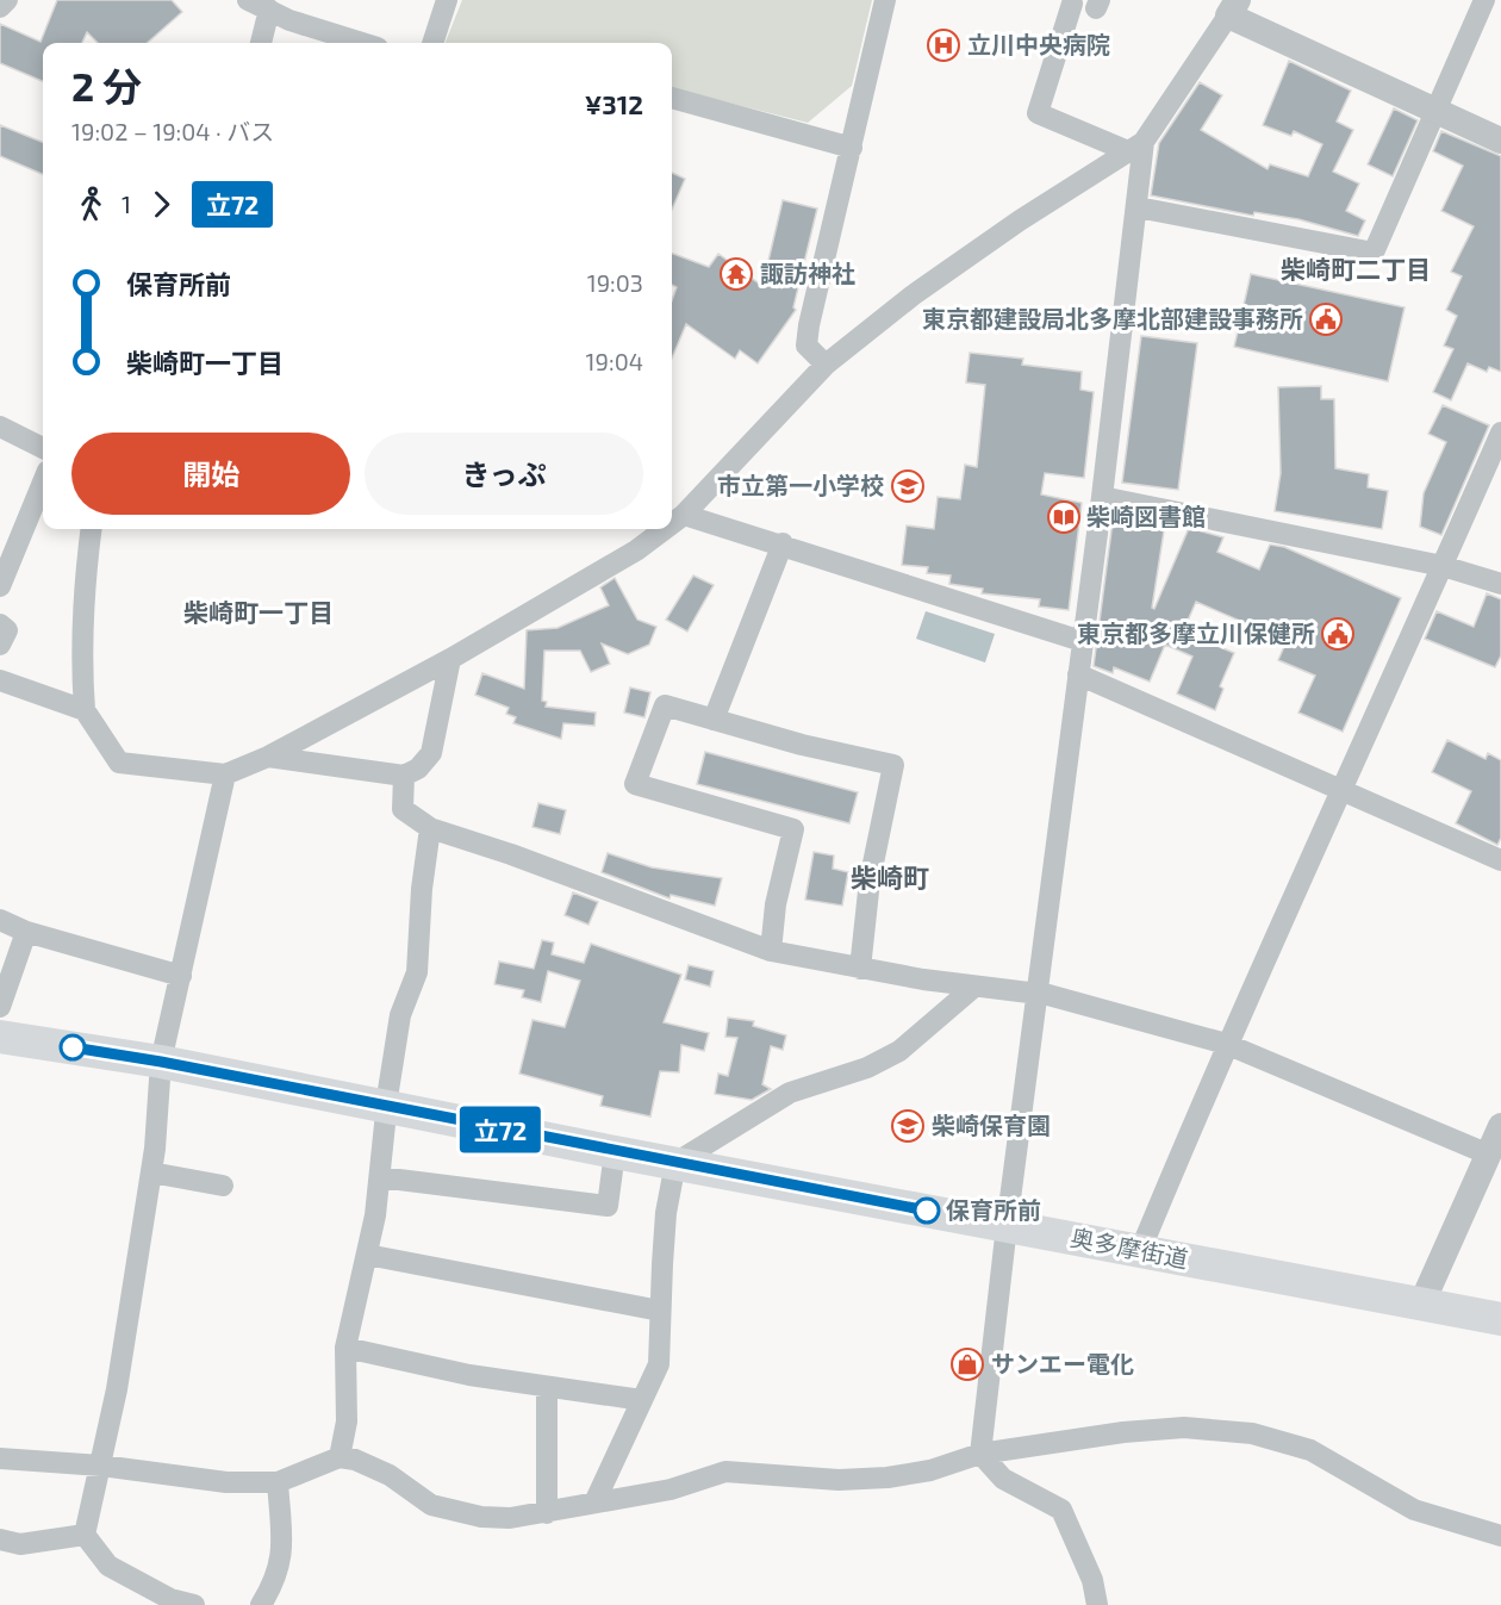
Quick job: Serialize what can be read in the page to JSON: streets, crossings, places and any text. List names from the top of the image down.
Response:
{
  "streets": {
    "main road": ["奥多摩街道"]
  },
  "districts": ["柴崎町二丁目", "柴崎町一丁目", "柴崎町"],
  "places": {
    "hospital": ["立川中央病院"],
    "temple": ["諏訪神社"],
    "public building": ["東京都建設局北多摩北部建設事務所", "東京都多摩立川保健所"],
    "school or university": ["市立第一小学校", "柴崎保育園"],
    "library": ["柴崎図書館"],
    "other": ["保育所前"],
    "shop": ["サンエー電化"]
  },
  "lines": ["bus line 立72"],
  "page": {
    "on_map": "立72",
    "heading": ["2 分", "19:02 – 19:04 · バス", "¥312"],
    "legs": ["1", "立72"],
    "list": [
      {
        "name": "保育所前",
        "value": "19:03"
      },
      {
        "name": "柴崎町一丁目",
        "value": "19:04"
      }
    ],
    "buttons": ["開始", "きっぷ"]
  }
}
